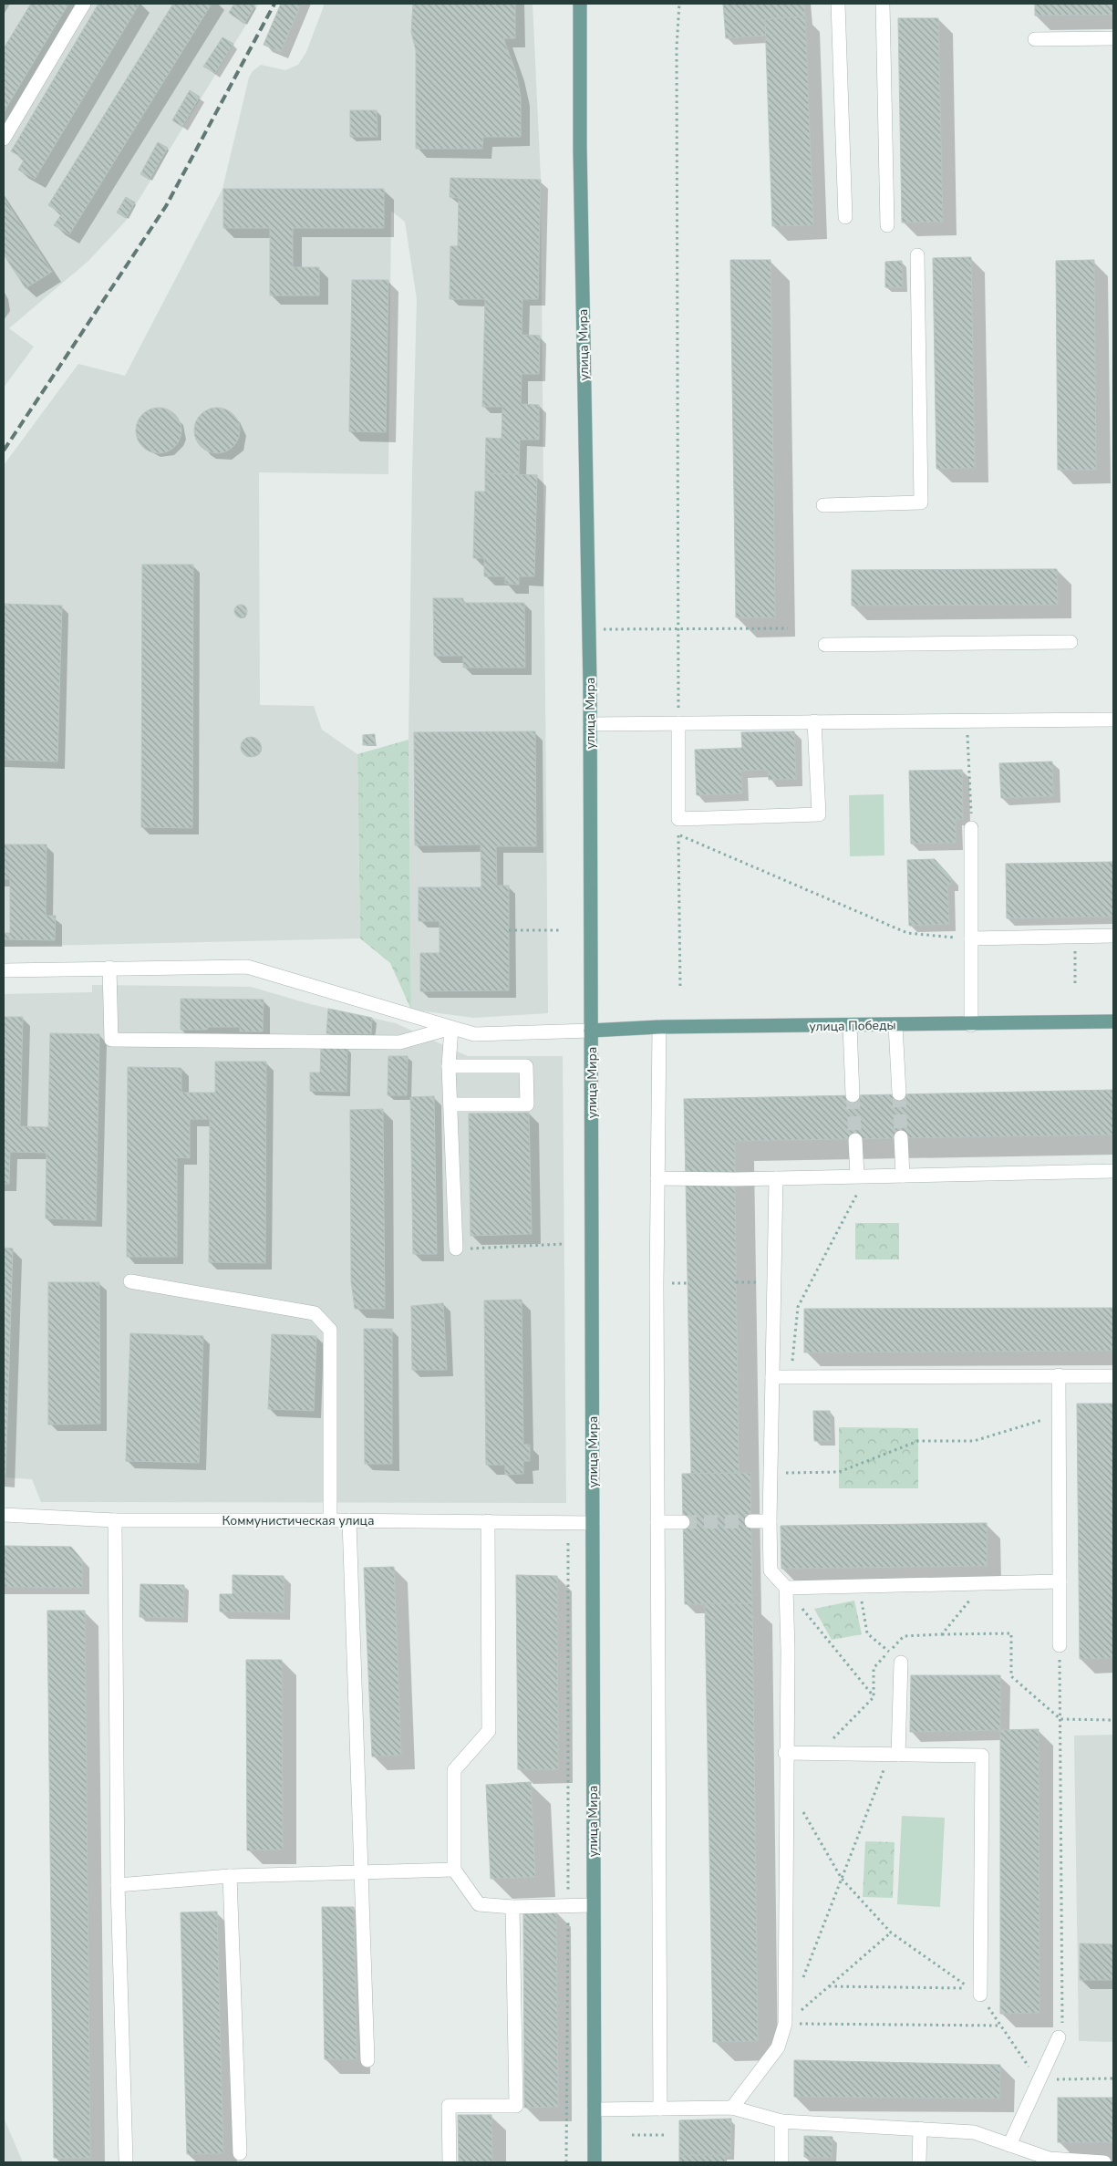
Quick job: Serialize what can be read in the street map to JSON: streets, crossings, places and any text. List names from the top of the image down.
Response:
{
  "streets": {
    "main road": ["улица Мира", "улица Победы"],
    "street": ["Коммунистическая улица"]
  },
  "crossings": [
    ["улица Мира", "улица Победы"],
    ["улица Мира", "Коммунистическая улица"]
  ]
}
